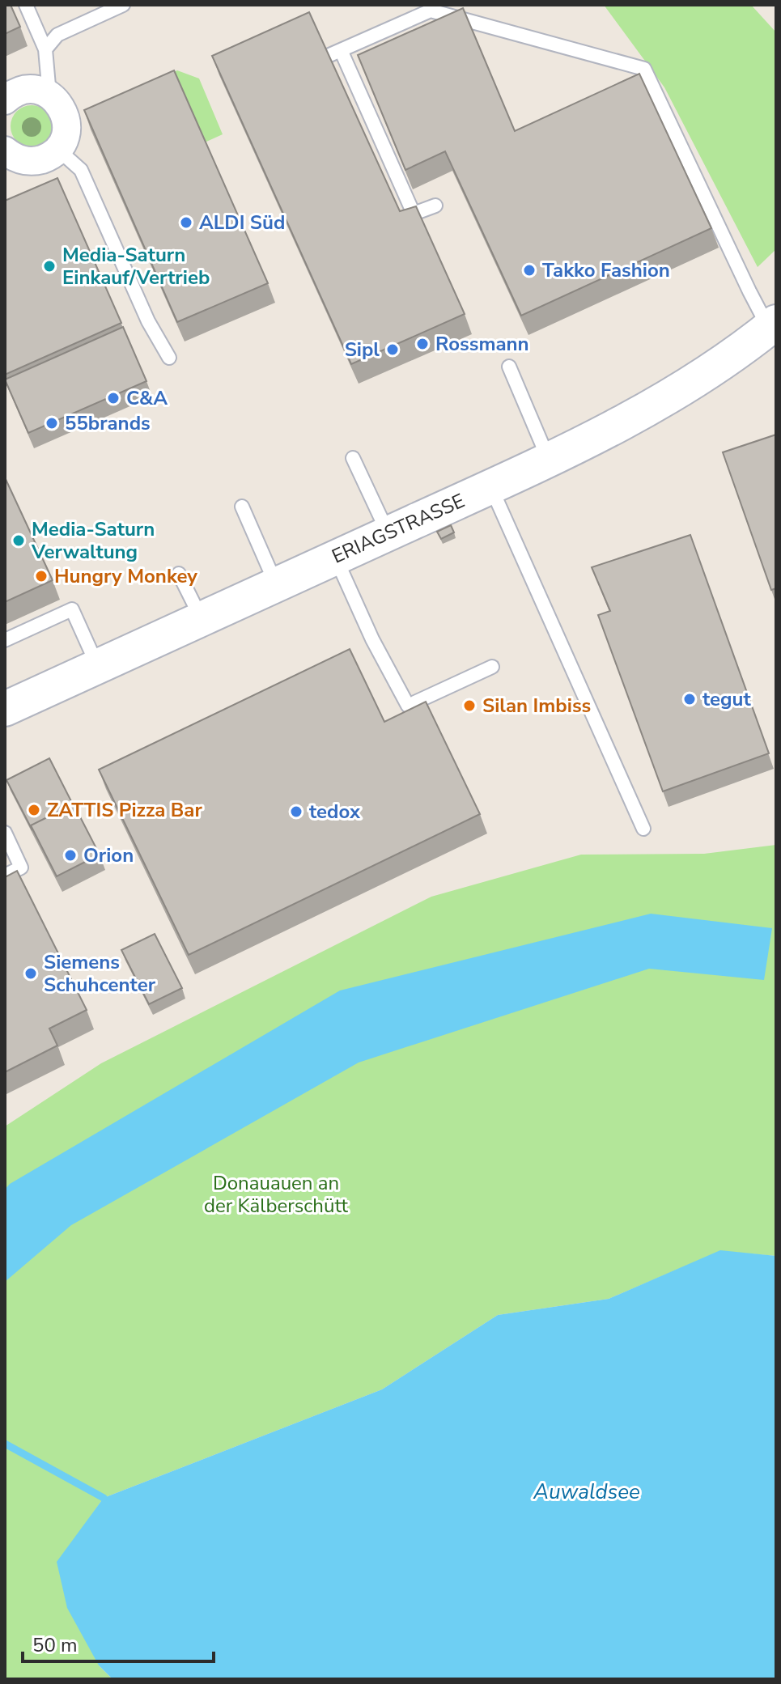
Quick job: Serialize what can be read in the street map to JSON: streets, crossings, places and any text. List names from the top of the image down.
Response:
{
  "streets": {
    "street": ["ERIAGSTRASSE"]
  },
  "water": ["Auwaldsee"],
  "parks": ["Donauauen an der Kälberschütt"],
  "places": [
    "ALDI Süd",
    "Media-Saturn Einkauf/Vertrieb",
    "Takko Fashion",
    "Rossmann",
    "Sipl",
    "C&A",
    "55brands",
    "Media-Saturn Verwaltung",
    "Hungry Monkey",
    "tegut",
    "Silan Imbiss",
    "ZATTIS Pizza Bar",
    "tedox",
    "Orion",
    "Siemens Schuhcenter"
  ],
  "scale_bar": "50 m"
}
